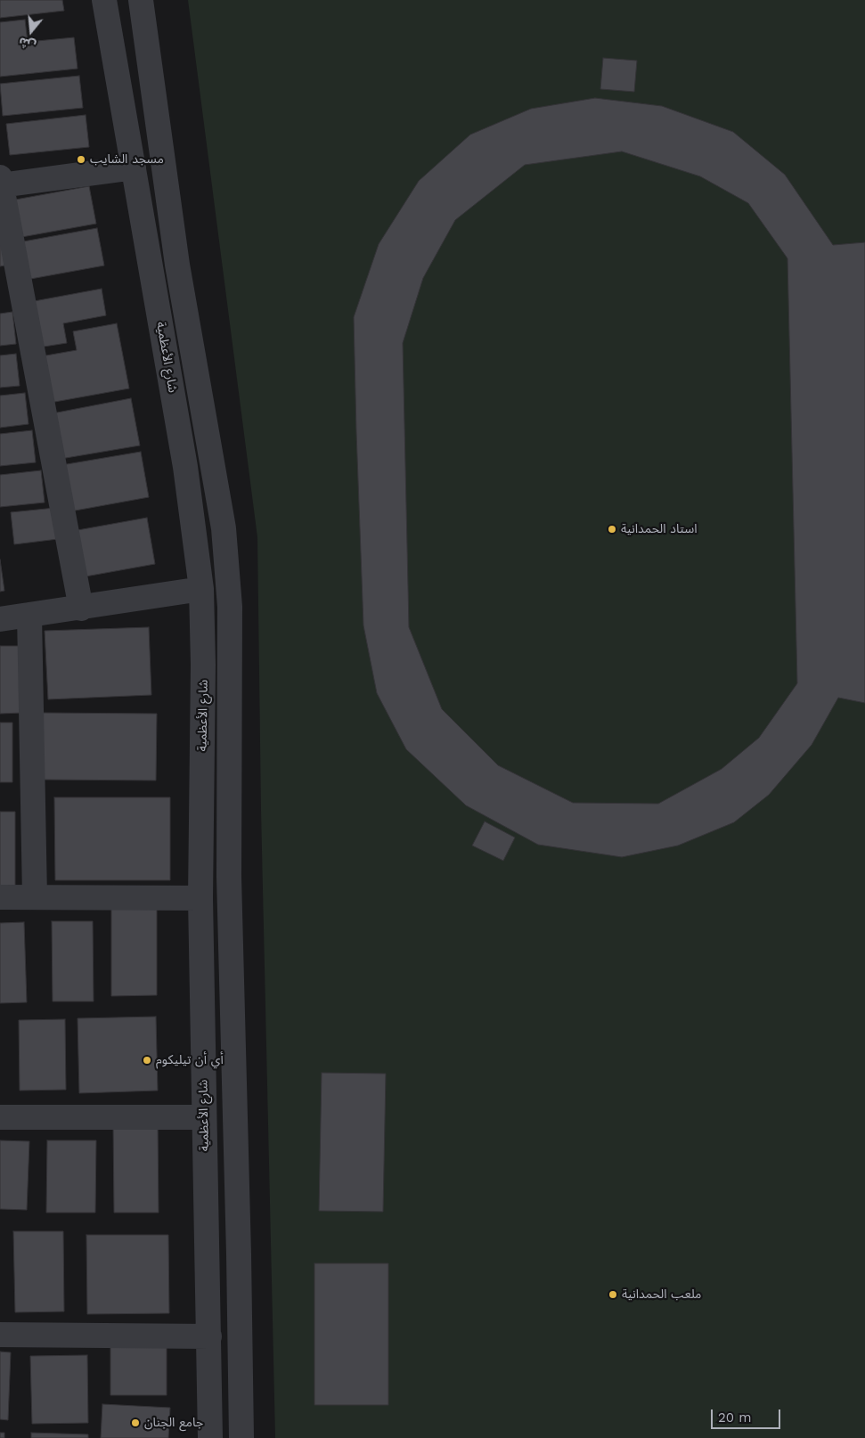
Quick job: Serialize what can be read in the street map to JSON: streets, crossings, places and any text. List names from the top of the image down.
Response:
{
  "streets": {
    "street": ["شارع الأعظمية"]
  },
  "places": [
    "مسجد الشايب",
    "استاد الحمدانية",
    "أي أن تيليكوم",
    "ملعب الحمدانية",
    "جامع الجنان"
  ],
  "scale_bar": "20 m",
  "north": "bottom"
}
